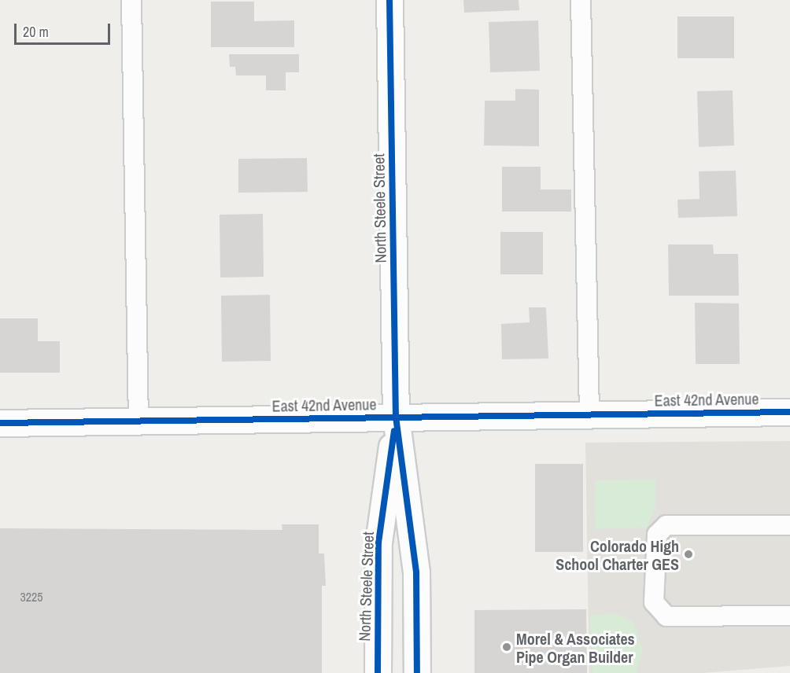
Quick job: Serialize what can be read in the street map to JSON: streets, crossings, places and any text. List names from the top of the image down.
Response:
{
  "streets": {
    "street": ["North Steele Street", "East 42nd Avenue"]
  },
  "crossings": [
    ["North Steele Street", "East 42nd Avenue"]
  ],
  "places": ["Colorado High School Charter GES", "Morel & Associates Pipe Organ Builder"],
  "house_numbers": ["3225"],
  "scale_bar": "20 m"
}
